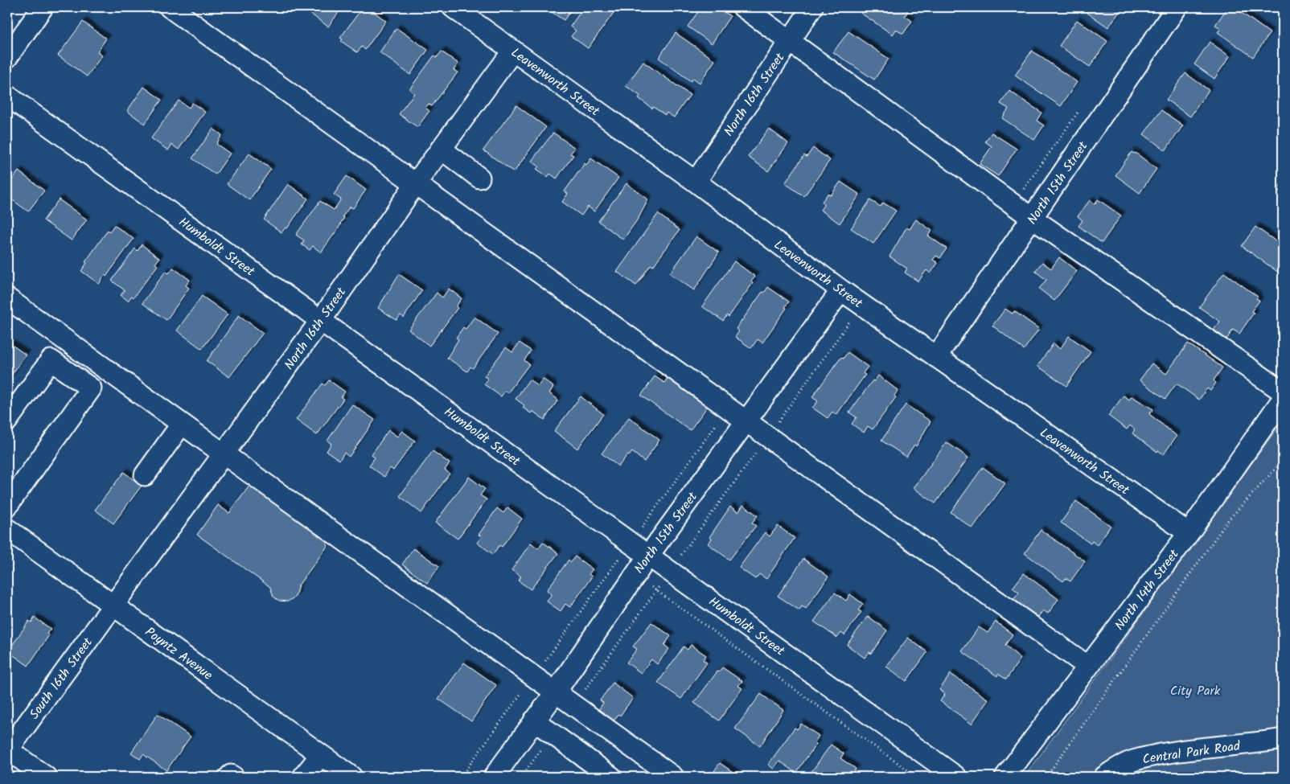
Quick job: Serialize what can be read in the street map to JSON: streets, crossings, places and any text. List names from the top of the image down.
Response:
{
  "streets": {
    "street": [
      "Leavenworth Street",
      "North 16th Street",
      "North 15th Street",
      "Humboldt Street",
      "North 14th Street",
      "Poyntz Avenue",
      "South 16th Street",
      "Central Park Road"
    ]
  },
  "crossings": [
    ["Leavenworth Street", "North 16th Street"],
    ["Leavenworth Street", "North 15th Street"],
    ["Leavenworth Street", "North 14th Street"],
    ["North 16th Street", "Humboldt Street"],
    ["North 16th Street", "Poyntz Avenue"],
    ["North 16th Street", "South 16th Street"],
    ["North 15th Street", "Humboldt Street"],
    ["Poyntz Avenue", "South 16th Street"]
  ],
  "parks": ["City Park"]
}
